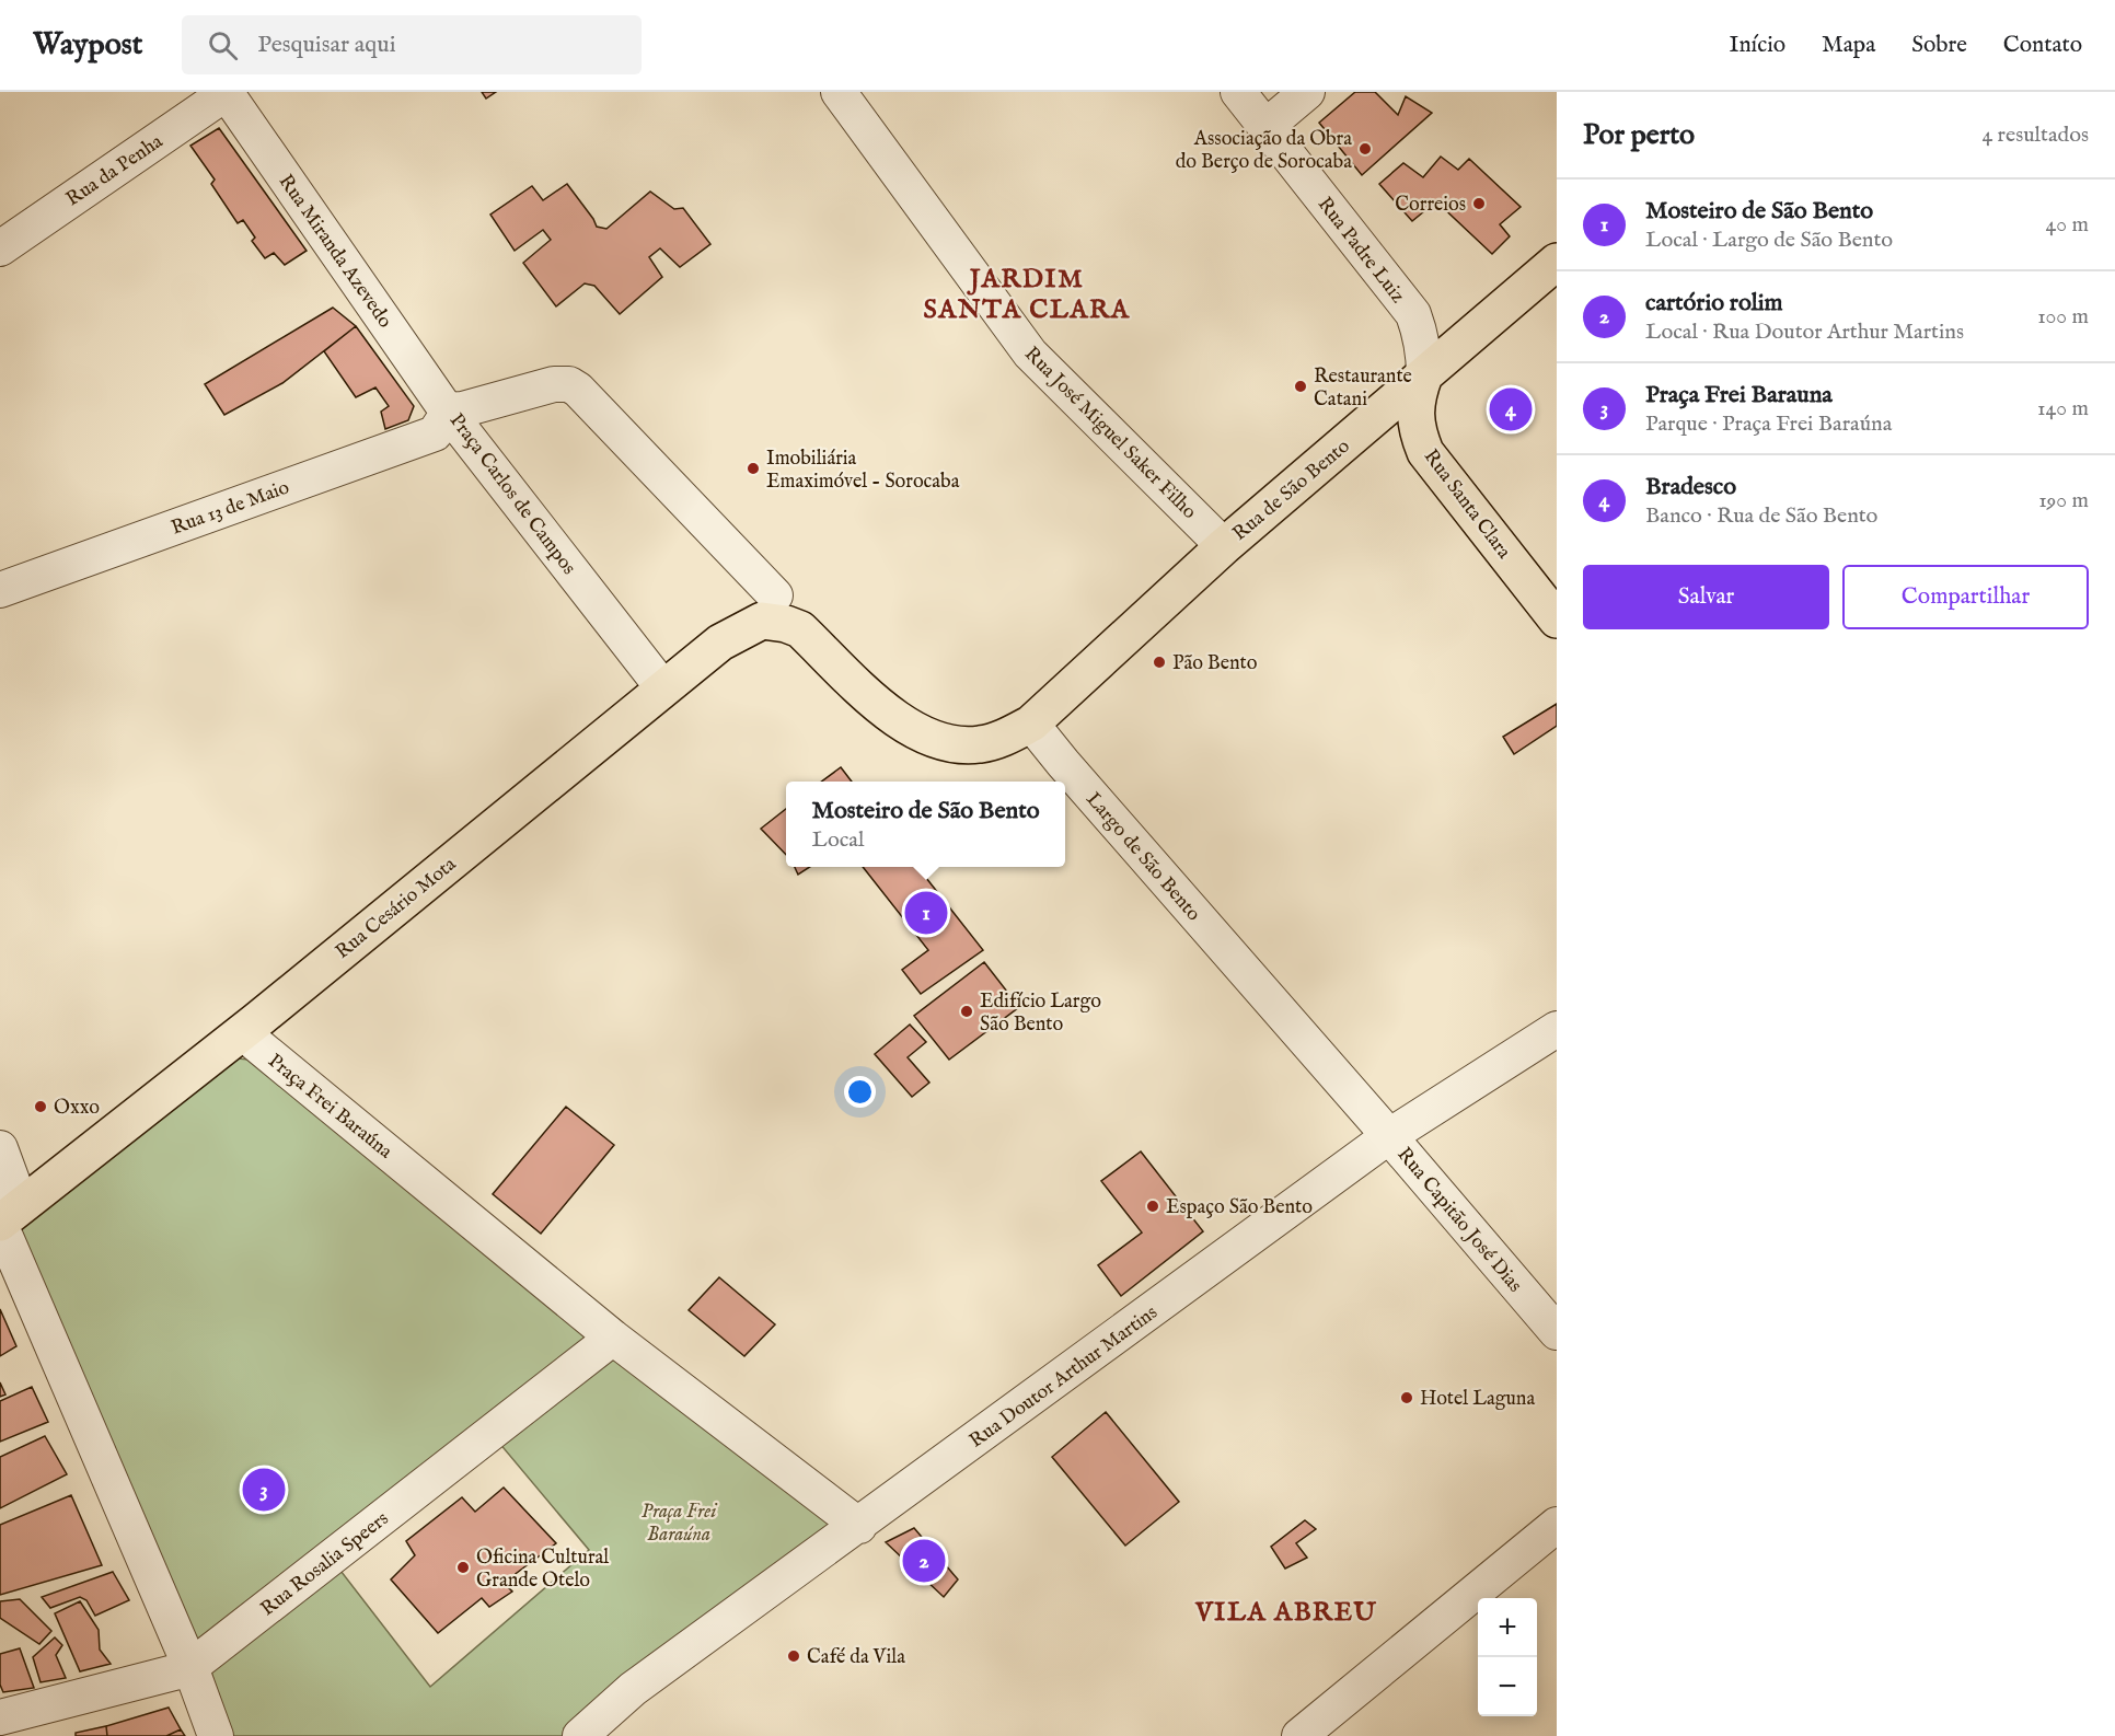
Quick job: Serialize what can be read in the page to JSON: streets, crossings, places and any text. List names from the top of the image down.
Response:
{
  "streets": {
    "main road": ["Rua de São Bento", "Rua Santa Clara", "Rua Cesário Mota"],
    "street": [
      "Rua da Penha",
      "Rua Padre Luiz",
      "Rua Miranda Azevedo",
      "Rua José Miguel Saker Filho",
      "Praça Carlos de Campos",
      "Rua 13 de Maio",
      "Largo de São Bento",
      "Praça Frei Baraúna",
      "Rua Capitão José Dias",
      "Rua Doutor Arthur Martins",
      "Rua Rosalia Speers"
    ]
  },
  "crossings": [
    ["Rua da Penha", "Rua Miranda Azevedo"],
    ["Rua Padre Luiz", "Rua de São Bento"],
    ["Rua Padre Luiz", "Rua Santa Clara"],
    ["Rua Miranda Azevedo", "Praça Carlos de Campos"],
    ["Rua Miranda Azevedo", "Rua 13 de Maio"],
    ["Rua José Miguel Saker Filho", "Rua de São Bento"],
    ["Rua de São Bento", "Rua Santa Clara"],
    ["Rua de São Bento", "Largo de São Bento"],
    ["Praça Carlos de Campos", "Rua 13 de Maio"],
    ["Praça Carlos de Campos", "Rua Cesário Mota"],
    ["Largo de São Bento", "Rua Capitão José Dias"],
    ["Largo de São Bento", "Rua Doutor Arthur Martins"],
    ["Rua Cesário Mota", "Praça Frei Baraúna"],
    ["Praça Frei Baraúna", "Rua Doutor Arthur Martins"],
    ["Praça Frei Baraúna", "Rua Rosalia Speers"],
    ["Rua Capitão José Dias", "Rua Doutor Arthur Martins"]
  ],
  "districts": ["JARDIM SANTA CLARA", "VILA ABREU"],
  "parks": ["Praça Frei Baraúna"],
  "places": [
    "Associação da Obra do Berço de Sorocaba",
    "Correios",
    "Restaurante Catani",
    "Imobiliária Emaximóvel - Sorocaba",
    "Pão Bento",
    "Edifício Largo São Bento",
    "Oxxo",
    "Espaço São Bento",
    "Hotel Laguna",
    "Oficina Cultural Grande Otelo",
    "Café da Vila"
  ],
  "page": {
    "header": "Waypost",
    "search": "Pesquisar aqui",
    "nav": [
      "Início",
      "Mapa",
      "Sobre",
      "Contato"
    ],
    "heading": ["Por perto", "4 resultados"],
    "list": [
      {
        "mark": "1",
        "name": "Mosteiro de São Bento",
        "note": "Local · Largo de São Bento",
        "value": "40 m"
      },
      {
        "mark": "2",
        "name": "cartório rolim",
        "note": "Local · Rua Doutor Arthur Martins",
        "value": "100 m"
      },
      {
        "mark": "3",
        "name": "Praça Frei Barauna",
        "note": "Parque · Praça Frei Baraúna",
        "value": "140 m"
      },
      {
        "mark": "4",
        "name": "Bradesco",
        "note": "Banco · Rua de São Bento",
        "value": "190 m"
      }
    ],
    "pins": [
      "4",
      "1",
      "3",
      "2"
    ],
    "buttons": ["Salvar", "Compartilhar"],
    "popup": ["Mosteiro de São Bento", "Local"],
    "map_buttons": ["+", "−"]
  }
}
